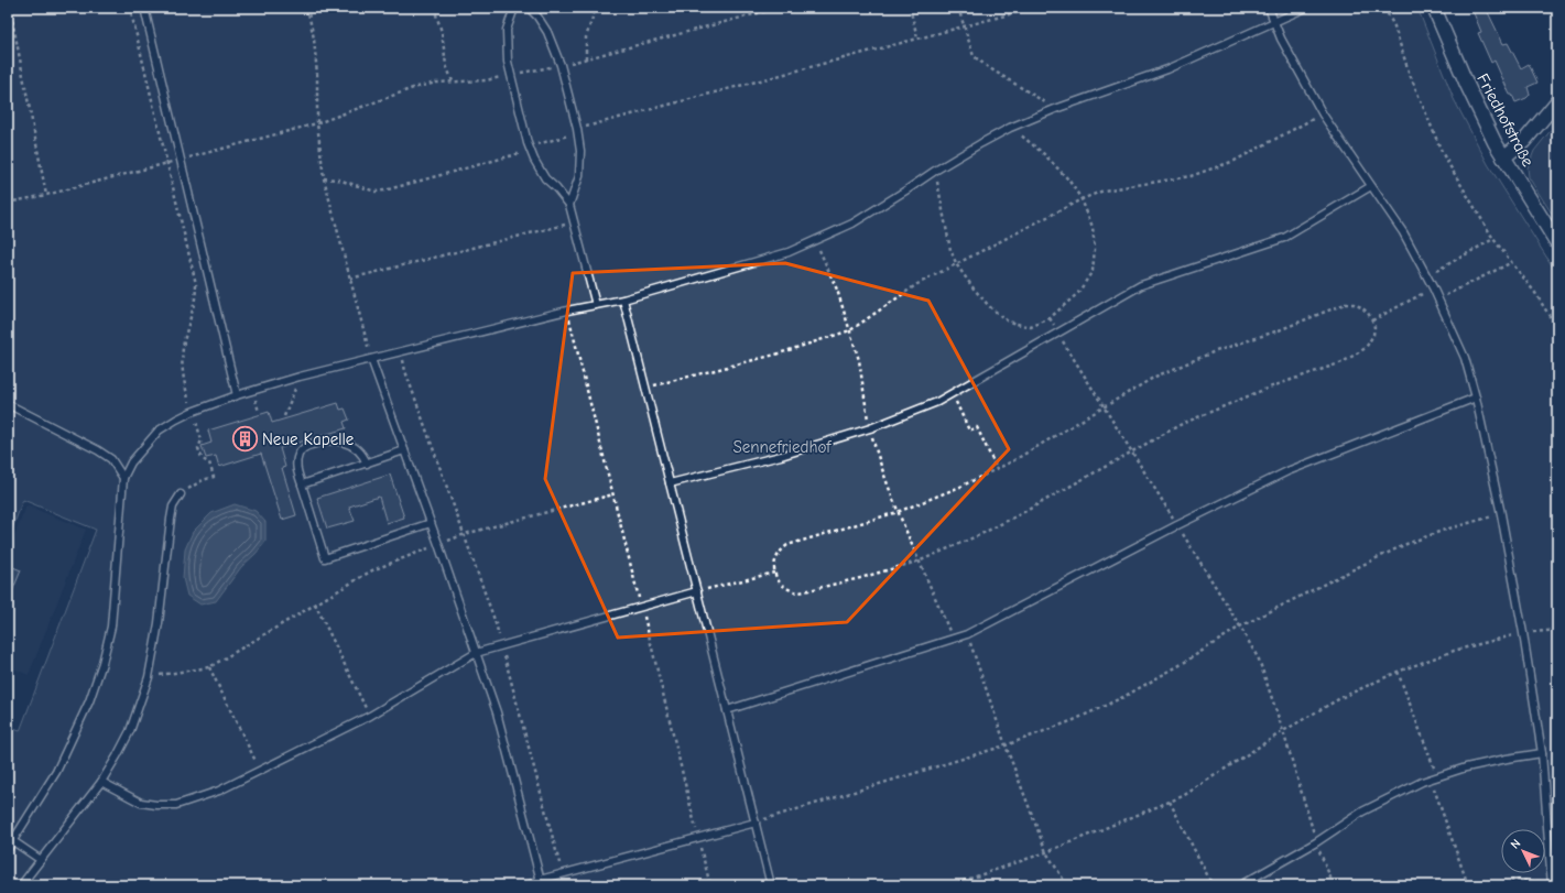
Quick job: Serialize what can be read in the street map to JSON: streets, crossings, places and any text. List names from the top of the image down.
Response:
{
  "streets": {
    "street": ["Friedhofstraße"]
  },
  "parks": ["Sennefriedhof"],
  "places": {
    "building": ["Neue Kapelle"]
  },
  "north": "top left"
}
